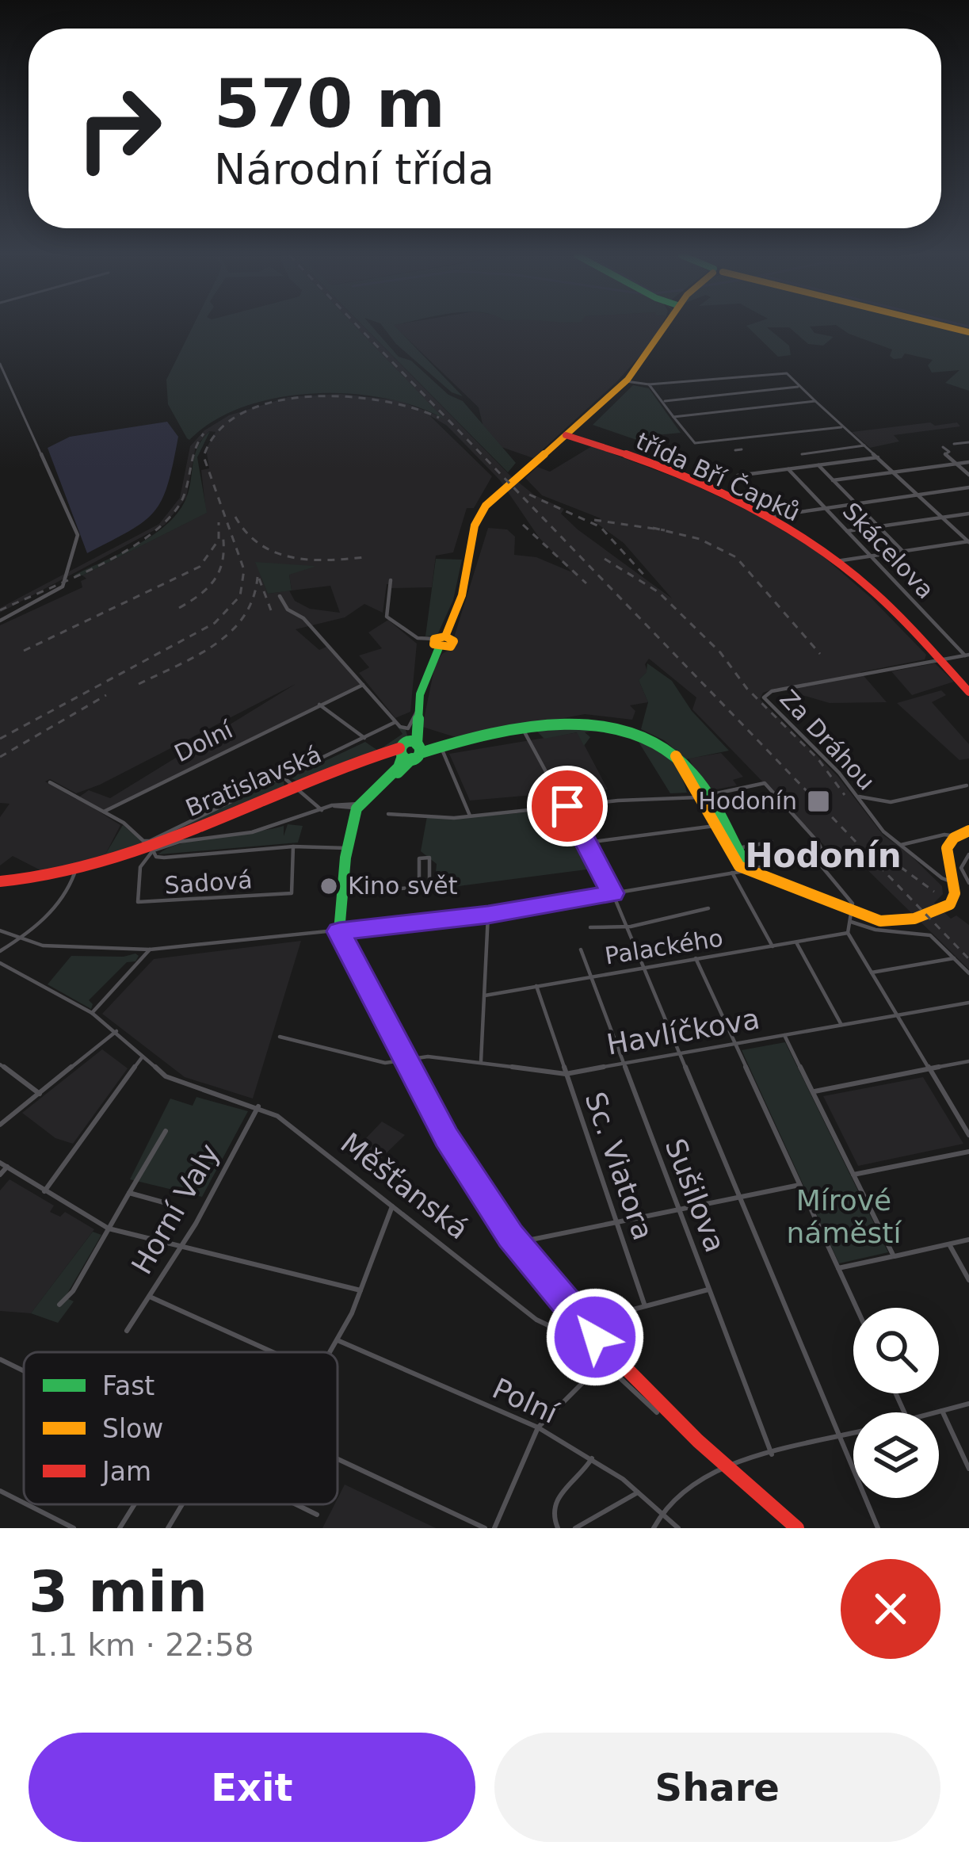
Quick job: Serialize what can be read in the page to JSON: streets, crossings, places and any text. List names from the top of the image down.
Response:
{
  "streets": {
    "main road": ["třída Bří Čapků", "Bratislavská", "Měšťanská"],
    "street": [
      "Skácelova",
      "Za Dráhou",
      "Dolní",
      "Sadová",
      "Palackého",
      "Havlíčkova",
      "Sc. Viatora",
      "Sušilova",
      "Horní Valy",
      "Polní"
    ]
  },
  "crossings": [
    ["třída Bří Čapků", "Za Dráhou"],
    ["Bratislavská", "Sadová"],
    ["Palackého", "Sc. Viatora"],
    ["Palackého", "Sušilova"],
    ["Havlíčkova", "Sc. Viatora"],
    ["Havlíčkova", "Sušilova"],
    ["Měšťanská", "Horní Valy"]
  ],
  "districts": ["Hodonín"],
  "parks": ["Mírové náměstí"],
  "places": {
    "transit": ["Hodonín"],
    "other": ["Kino svět"]
  },
  "legend": ["Fast", "Slow", "Jam"],
  "page": {
    "turn": ["570 m", "Národní třída"],
    "heading": ["3 min", "1.1 km · 22:58"],
    "buttons": ["Exit", "Share"]
  }
}
